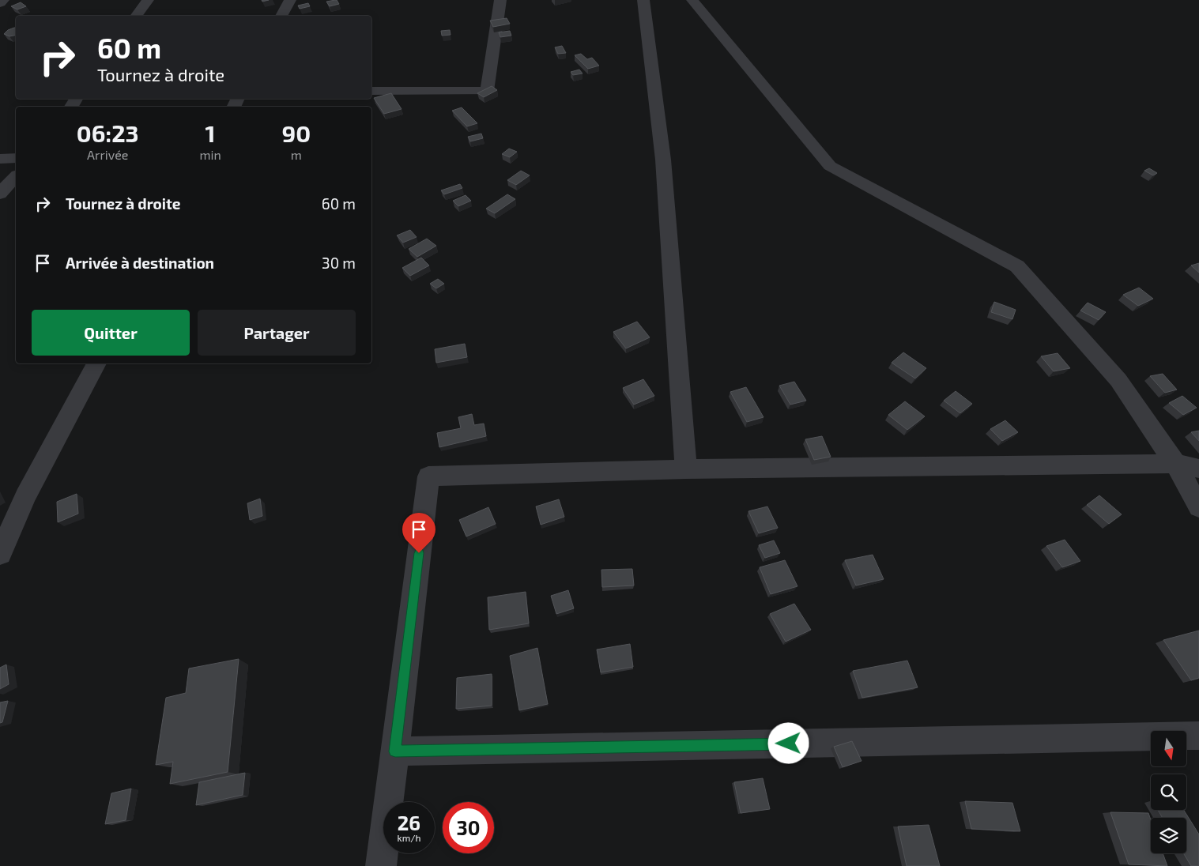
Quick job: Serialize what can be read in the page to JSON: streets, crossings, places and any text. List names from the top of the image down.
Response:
{
  "north": "bottom",
  "page": {
    "turn": ["60 m", "Tournez à droite"],
    "eta": [
      "06:23",
      "Arrivée",
      "1",
      "min",
      "90",
      "m"
    ],
    "list": [
      {
        "name": "Tournez à droite",
        "value": "60 m"
      },
      {
        "name": "Arrivée à destination",
        "value": "30 m"
      }
    ],
    "buttons": ["Quitter", "Partager"],
    "speed": "26 km/h",
    "limit": "30"
  }
}
